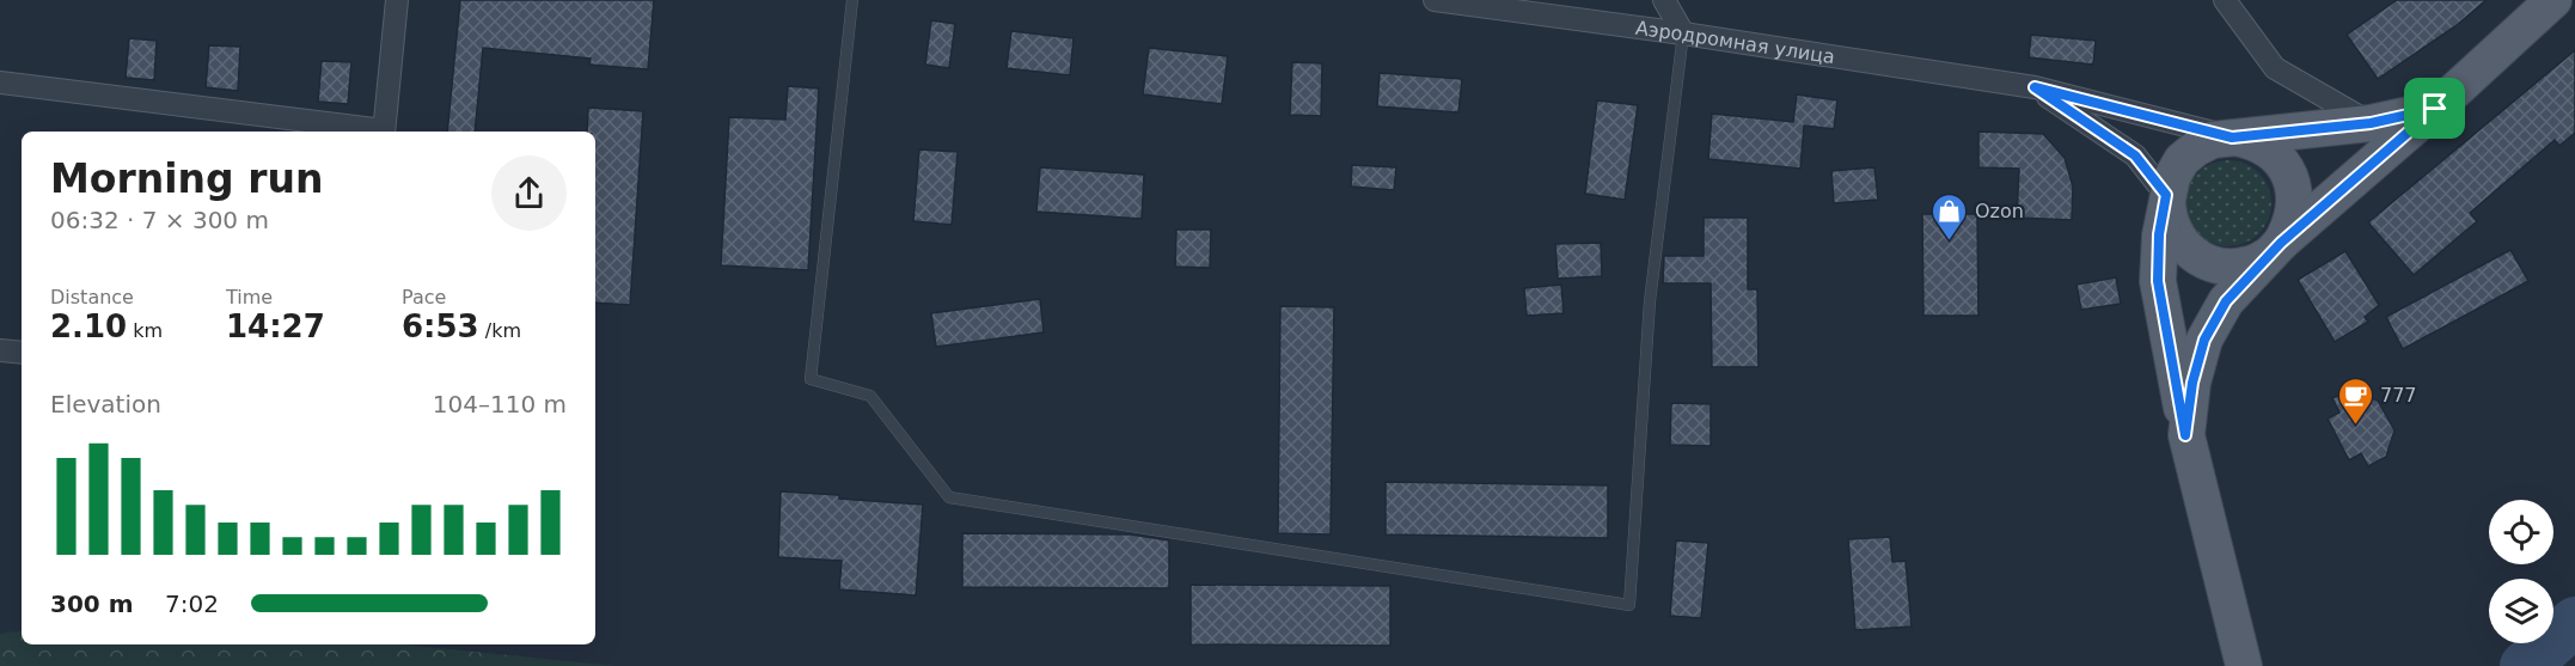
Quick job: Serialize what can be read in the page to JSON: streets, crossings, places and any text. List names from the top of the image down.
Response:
{
  "streets": {
    "street": ["Аэродромная улица"]
  },
  "places": {
    "shop": ["Ozon"],
    "cafe": ["777"]
  },
  "page": {
    "heading": ["Morning run", "06:32 · 7 × 300 m"],
    "stats": [
      ["Distance", "2.10 km"],
      ["Time", "14:27"],
      ["Pace", "6:53 /km"]
    ],
    "chart": ["Elevation", "104–110 m"],
    "list": [
      {
        "name": "300 m",
        "note": "7:02"
      }
    ]
  }
}
